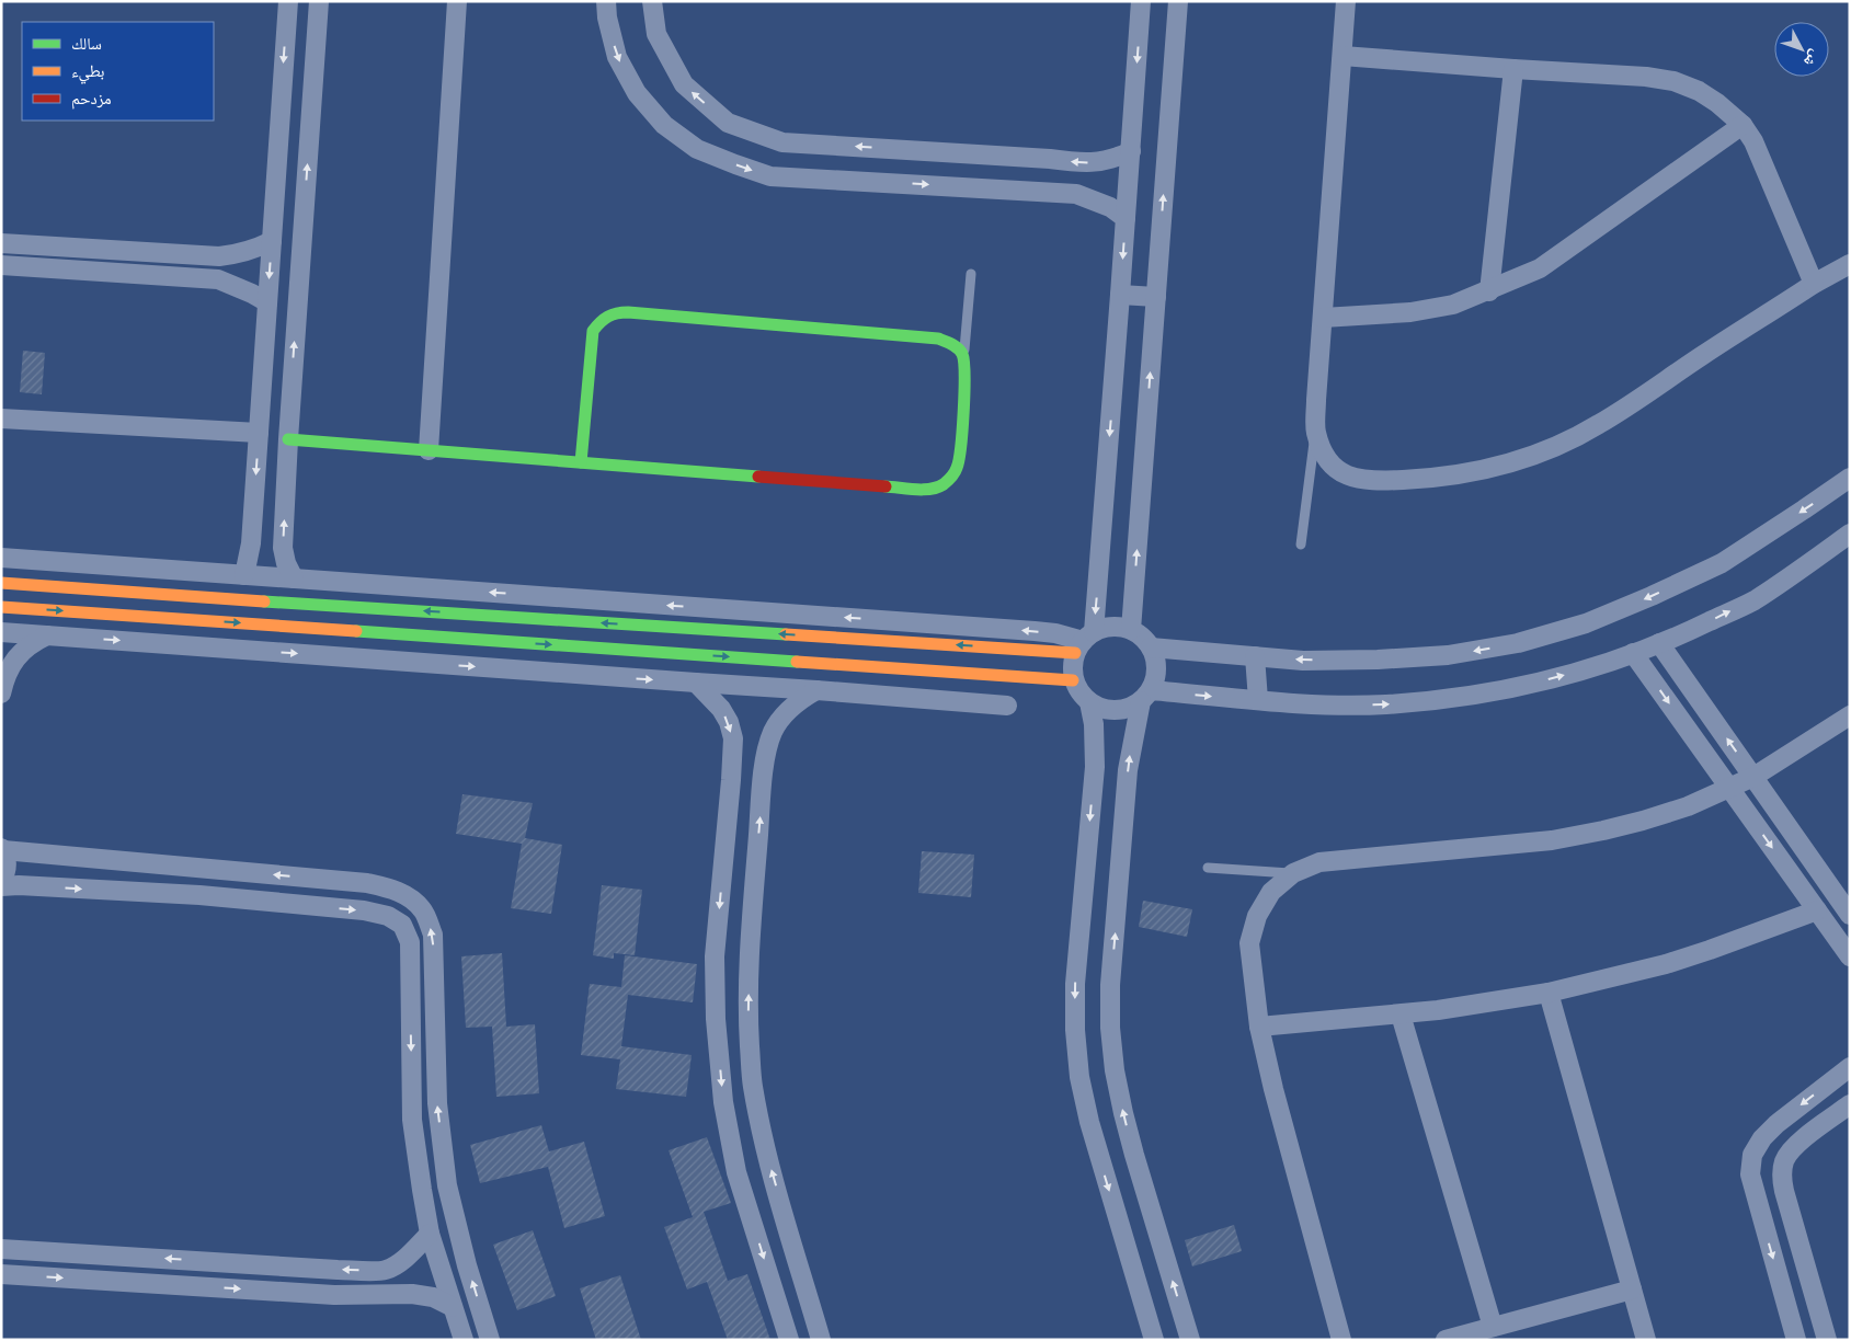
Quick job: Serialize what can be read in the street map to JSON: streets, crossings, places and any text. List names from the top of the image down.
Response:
{
  "legend": ["سالك", "بطيء", "مزدحم"],
  "north": "bottom right"
}
